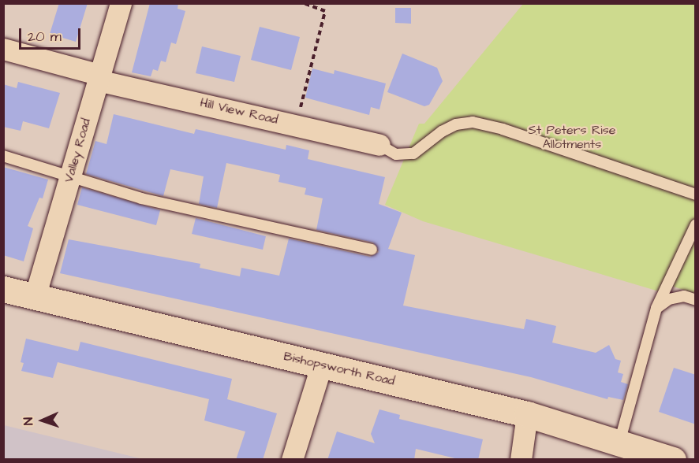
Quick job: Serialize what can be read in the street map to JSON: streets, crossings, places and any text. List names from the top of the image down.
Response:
{
  "streets": {
    "street": ["Hill View Road", "Valley Road", "Bishopsworth Road"]
  },
  "crossings": [
    ["Hill View Road", "Valley Road"],
    ["Valley Road", "Bishopsworth Road"]
  ],
  "parks": ["St Peters Rise Allotments"],
  "scale_bar": "20 m",
  "north": "left"
}
